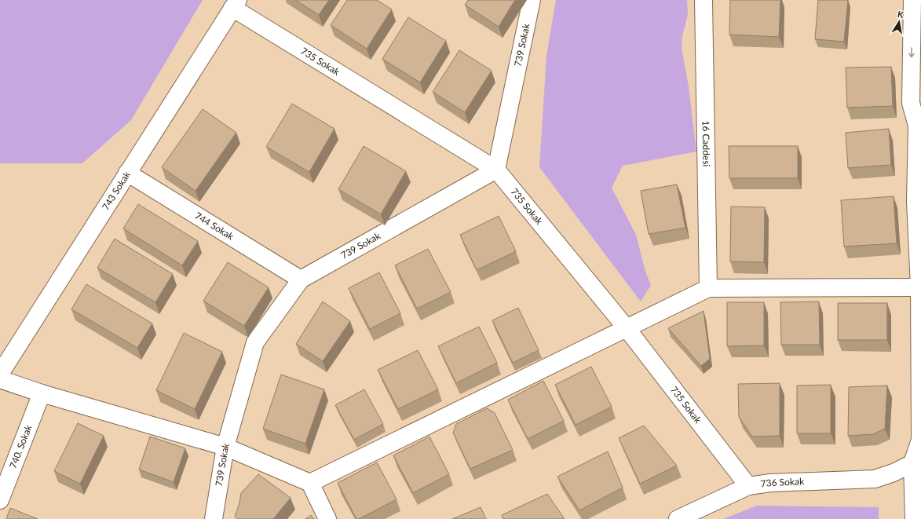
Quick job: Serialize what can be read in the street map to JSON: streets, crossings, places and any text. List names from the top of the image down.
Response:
{
  "streets": {
    "street": [
      "739 Sokak",
      "735 Sokak",
      "16 Caddesi",
      "743 Sokak",
      "744 Sokak",
      "740. Sokak",
      "736 Sokak"
    ]
  },
  "crossings": [
    ["739 Sokak", "735 Sokak"],
    ["739 Sokak", "744 Sokak"],
    ["735 Sokak", "743 Sokak"],
    ["735 Sokak", "736 Sokak"],
    ["743 Sokak", "744 Sokak"]
  ],
  "north": "top"
}
